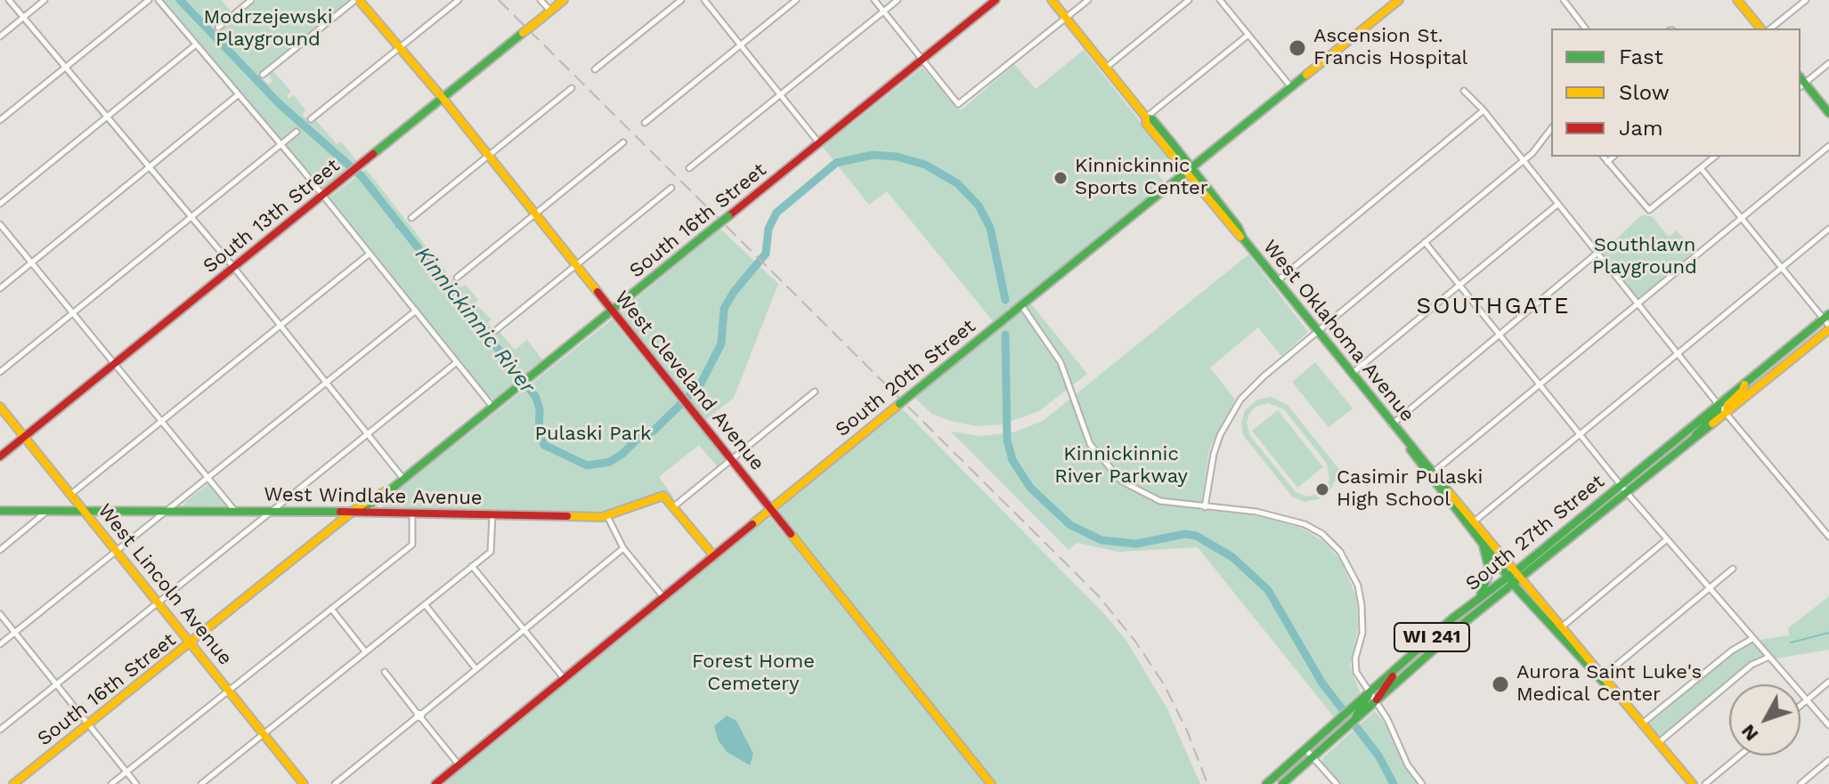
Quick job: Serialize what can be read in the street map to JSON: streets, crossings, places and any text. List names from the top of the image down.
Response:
{
  "streets": {
    "street": [
      "South 13th Street",
      "South 16th Street",
      "West Oklahoma Avenue",
      "South 20th Street",
      "West Cleveland Avenue",
      "West Windlake Avenue",
      "South 27th Street",
      "West Lincoln Avenue",
      "WI 241"
    ]
  },
  "crossings": [
    ["South 13th Street", "West Cleveland Avenue"],
    ["South 13th Street", "West Lincoln Avenue"],
    ["South 16th Street", "West Cleveland Avenue"],
    ["South 16th Street", "West Windlake Avenue"],
    ["South 16th Street", "West Lincoln Avenue"],
    ["West Oklahoma Avenue", "South 20th Street"],
    ["West Oklahoma Avenue", "South 27th Street"],
    ["South 20th Street", "West Cleveland Avenue"],
    ["West Windlake Avenue", "West Lincoln Avenue"]
  ],
  "districts": ["SOUTHGATE"],
  "water": ["Kinnickinnic River"],
  "parks": [
    "Modrzejewski Playground",
    "Southlawn Playground",
    "Pulaski Park",
    "Kinnickinnic River Parkway",
    "Forest Home Cemetery"
  ],
  "places": [
    "Ascension St. Francis Hospital",
    "Kinnickinnic Sports Center",
    "Casimir Pulaski High School",
    "Aurora Saint Luke's Medical Center"
  ],
  "legend": ["Fast", "Slow", "Jam"],
  "north": "bottom left"
}
